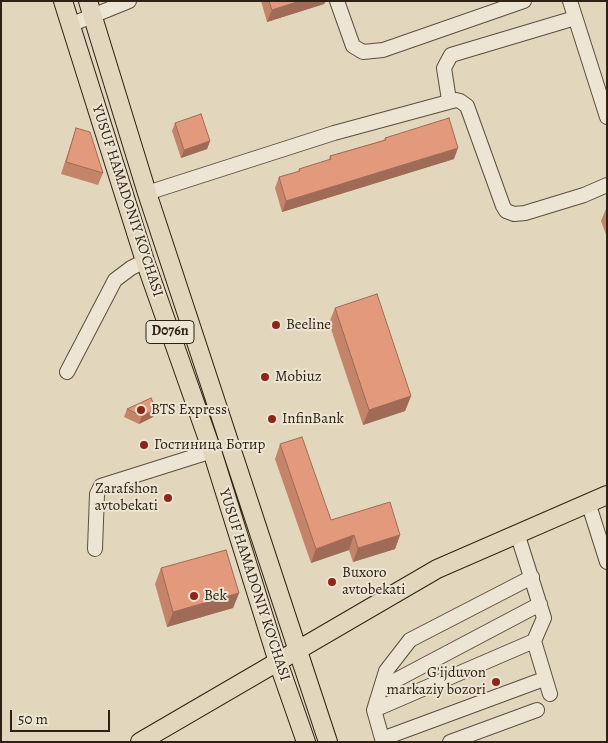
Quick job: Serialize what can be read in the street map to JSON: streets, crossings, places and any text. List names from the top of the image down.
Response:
{
  "streets": {
    "main road": ["YUSUF HAMADONIY KO'CHASI", "D076n"]
  },
  "places": [
    "Beeline",
    "Mobiuz",
    "BTS Express",
    "InfinBank",
    "Гостиница Ботир",
    "Zarafshon avtobekati",
    "Buxoro avtobekati",
    "Bek",
    "G'ijduvon markaziy bozori"
  ],
  "scale_bar": "50 m"
}
